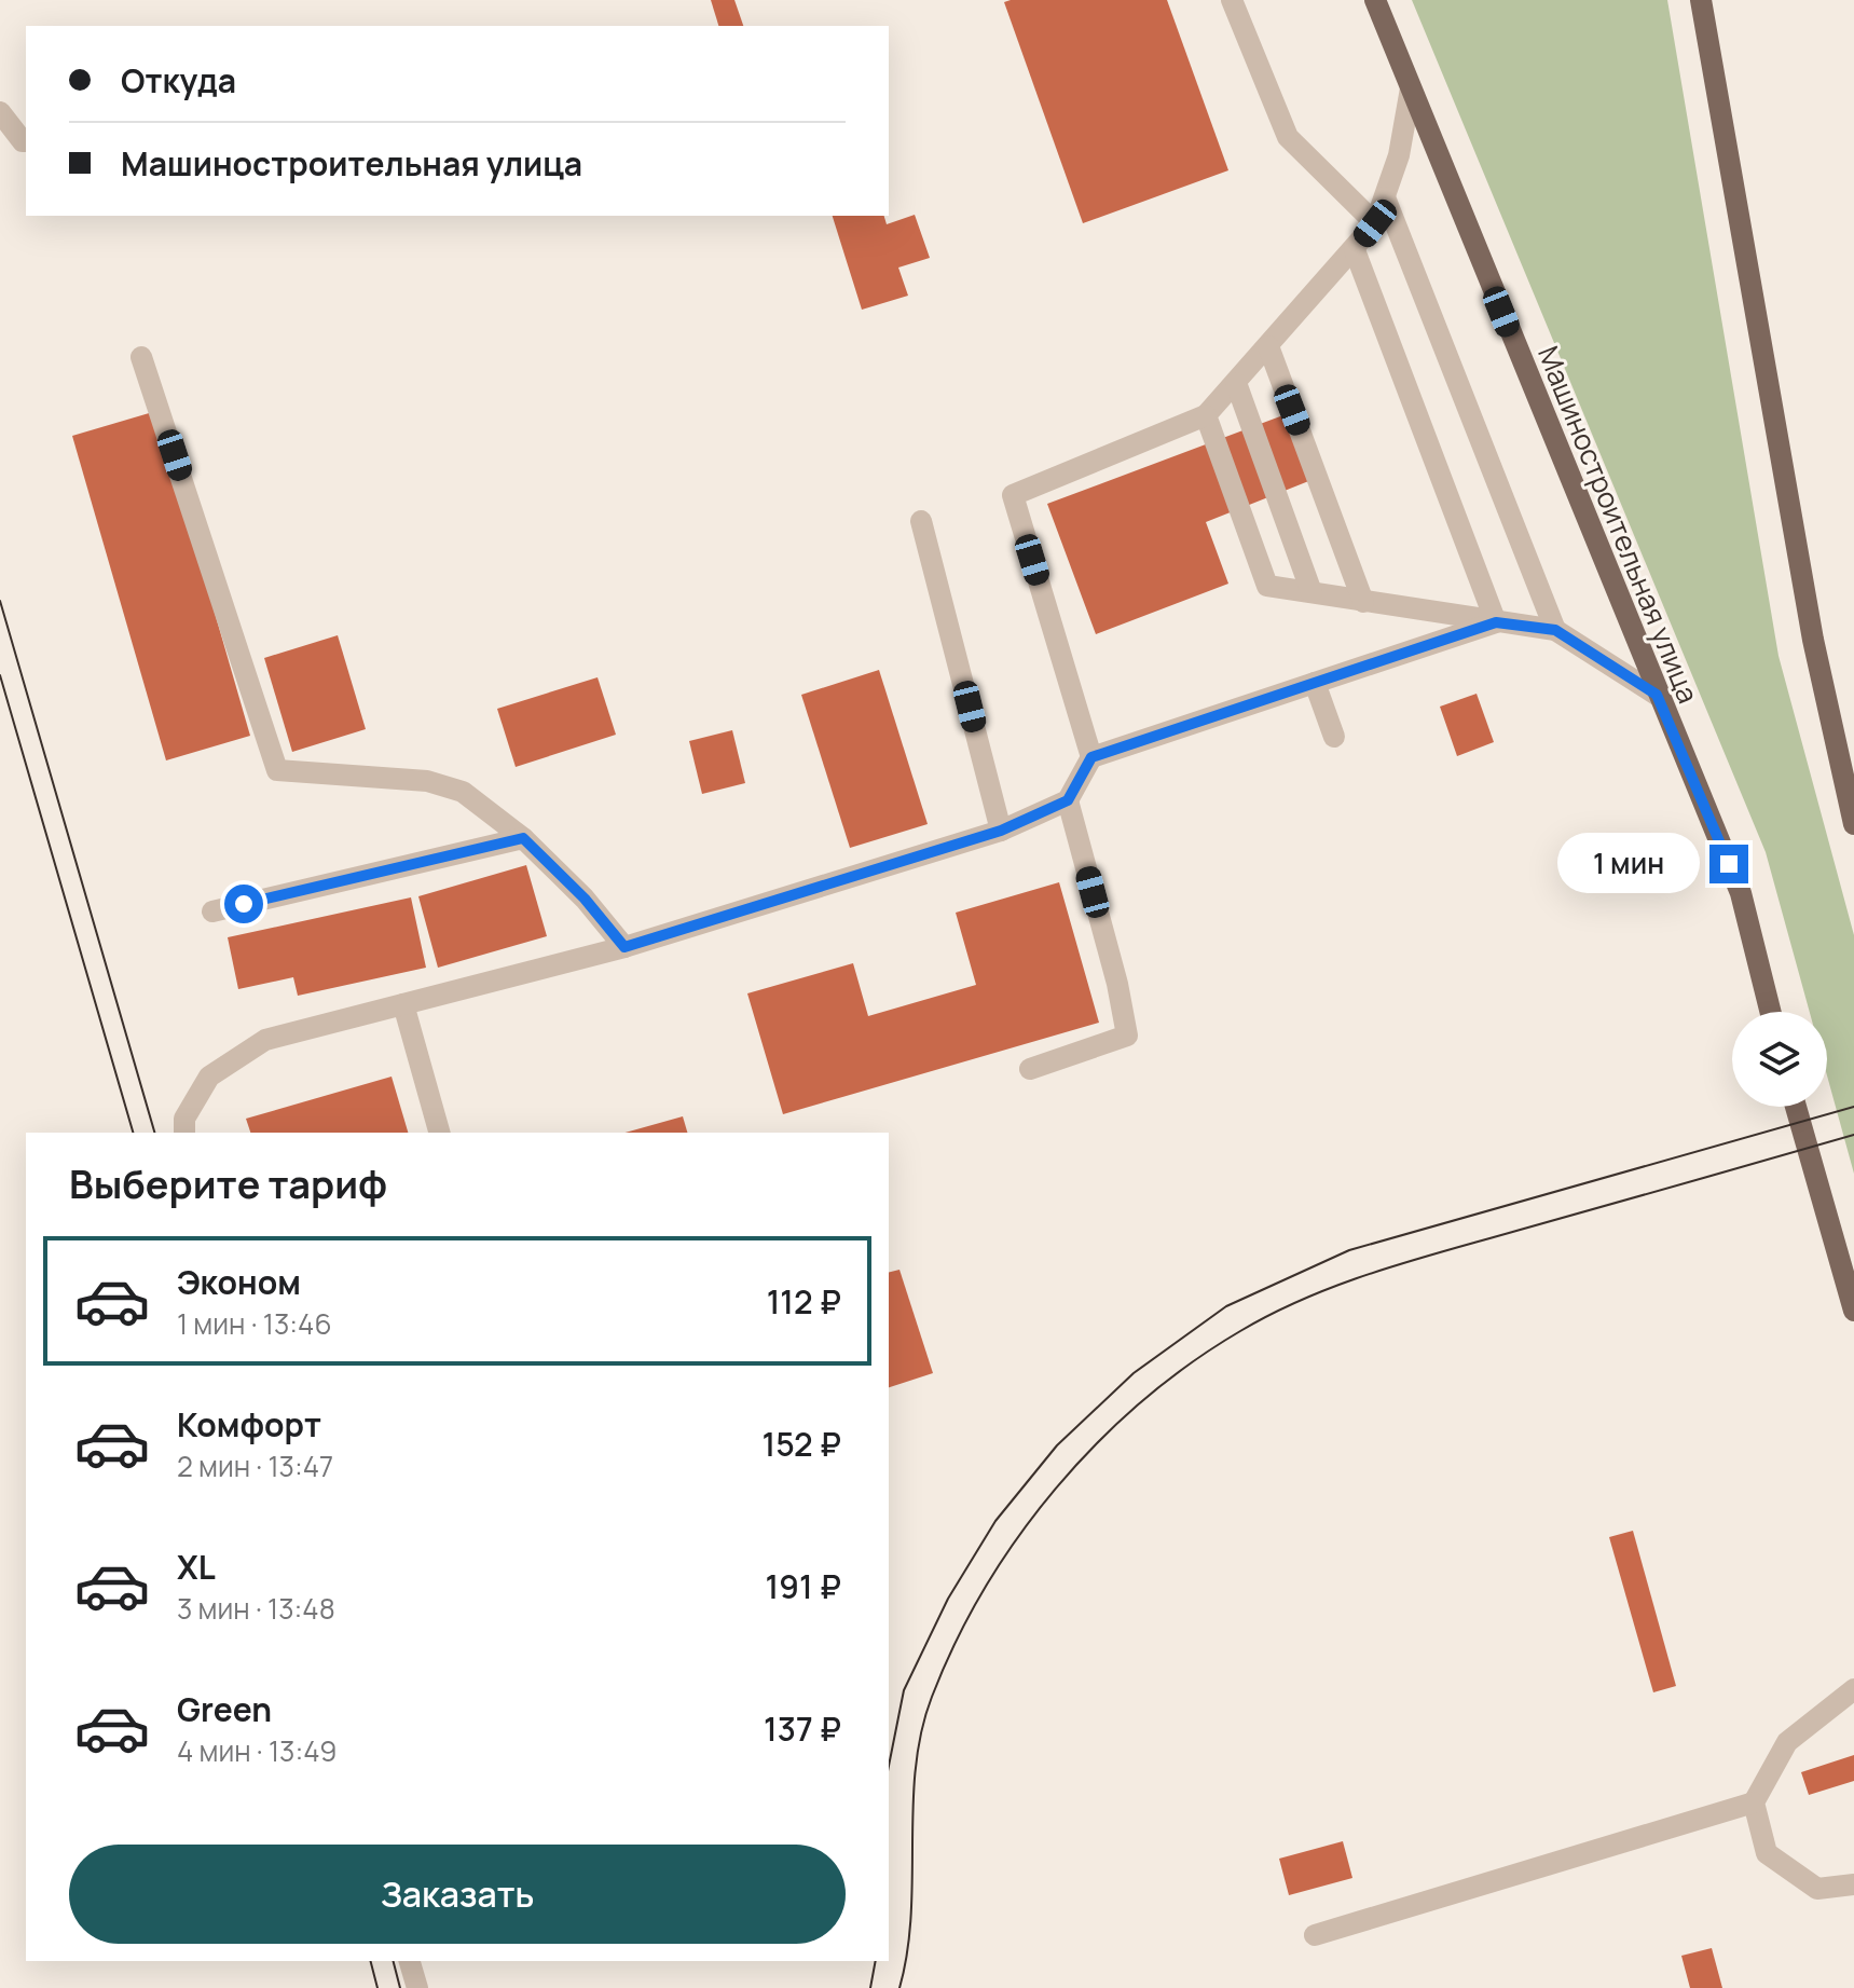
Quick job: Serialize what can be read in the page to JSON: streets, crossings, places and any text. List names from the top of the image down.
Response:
{
  "streets": {
    "main road": ["Машиностроительная улица"]
  },
  "page": {
    "banner": ["Откуда", "Машиностроительная улица"],
    "bubble": "1 мин",
    "heading": "Выберите тариф",
    "list": [
      {
        "name": "Эконом",
        "note": "1 мин · 13:46",
        "value": "112 ₽"
      },
      {
        "name": "Комфорт",
        "note": "2 мин · 13:47",
        "value": "152 ₽"
      },
      {
        "name": "XL",
        "note": "3 мин · 13:48",
        "value": "191 ₽"
      },
      {
        "name": "Green",
        "note": "4 мин · 13:49",
        "value": "137 ₽"
      }
    ],
    "buttons": "Заказать"
  }
}
